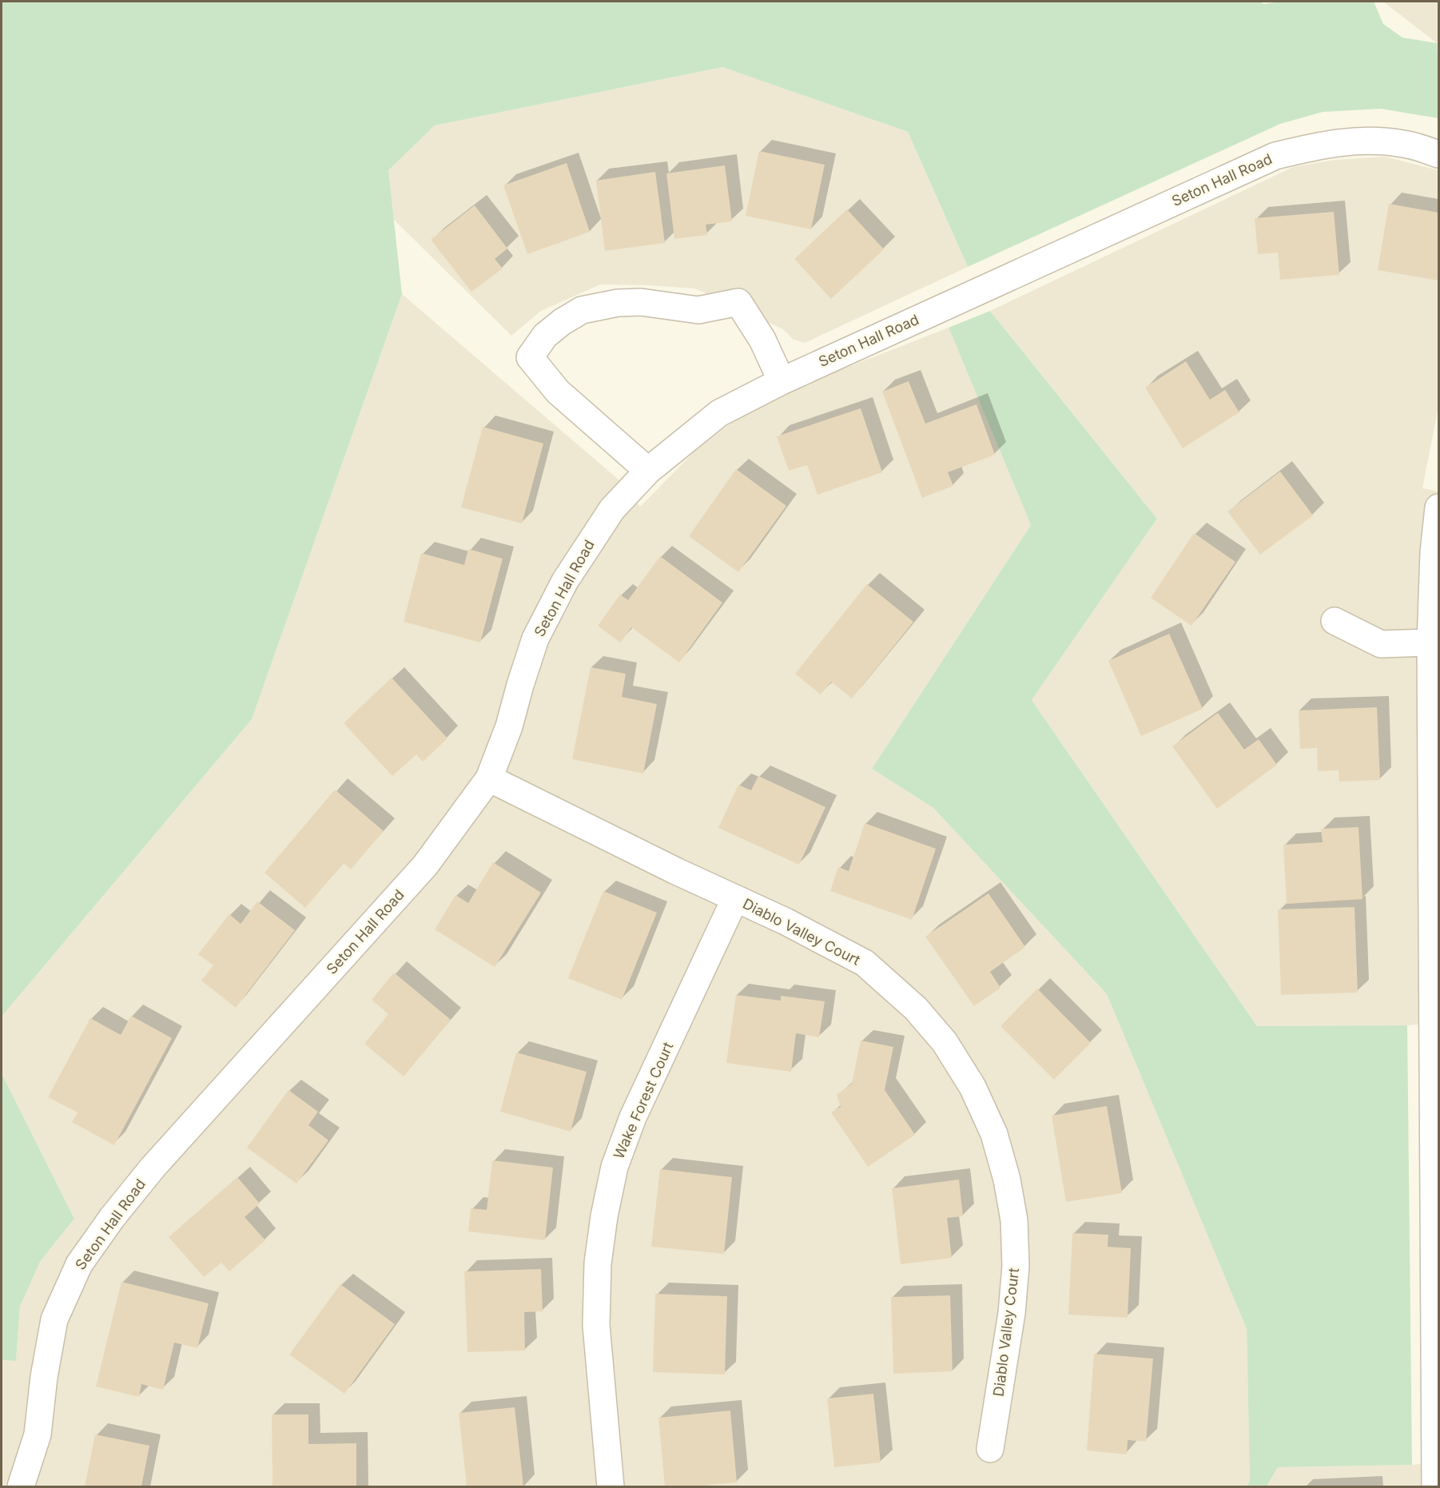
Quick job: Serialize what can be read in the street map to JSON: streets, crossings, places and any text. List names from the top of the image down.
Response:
{
  "streets": {
    "street": ["Seton Hall Road", "Diablo Valley Court", "Wake Forest Court"]
  },
  "crossings": [
    ["Seton Hall Road", "Diablo Valley Court"],
    ["Diablo Valley Court", "Wake Forest Court"]
  ]
}
